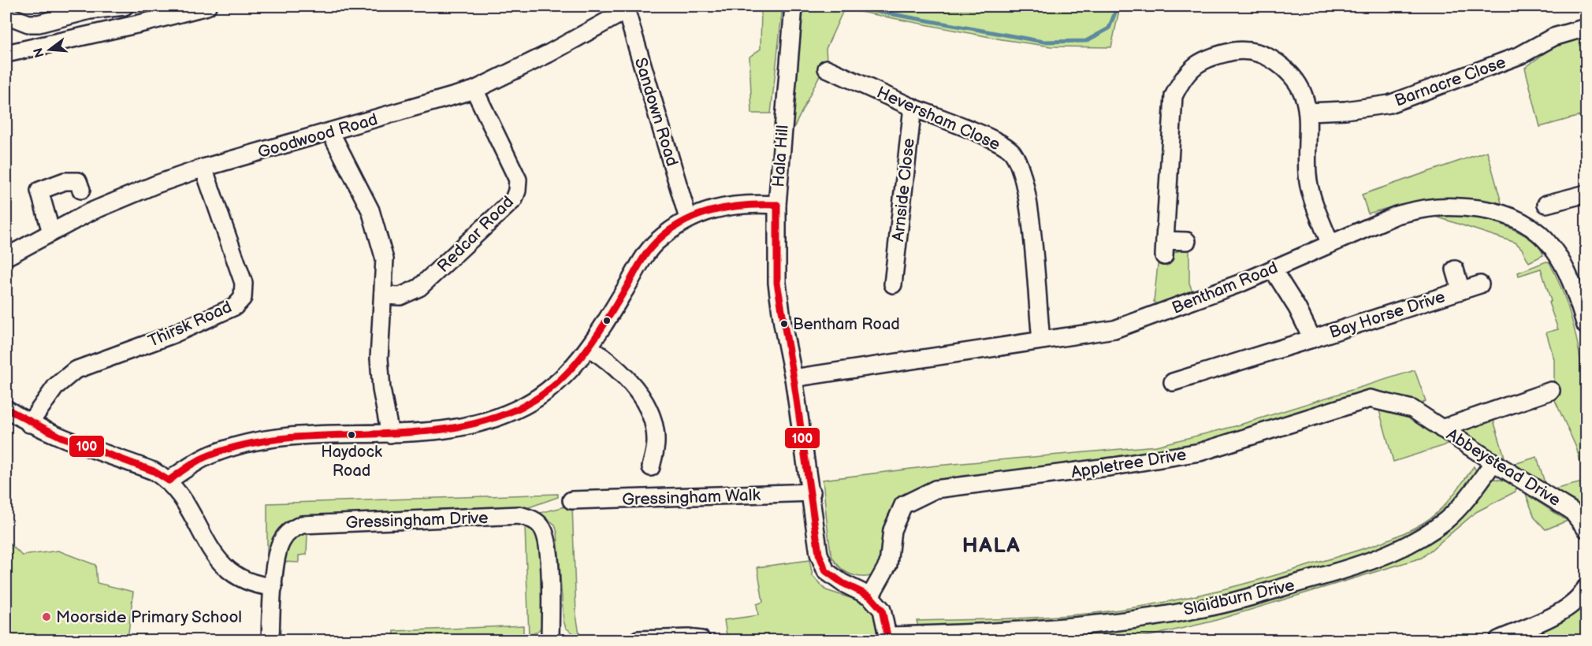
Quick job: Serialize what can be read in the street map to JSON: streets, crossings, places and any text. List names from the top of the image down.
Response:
{
  "streets": {
    "street": [
      "Barnacre Close",
      "Sandown Road",
      "Heversham Close",
      "Goodwood Road",
      "Hala Hill",
      "Arnside Close",
      "Redcar Road",
      "Bentham Road",
      "Bay Horse Drive",
      "Thirsk Road",
      "Appletree Drive",
      "Abbeystead Drive",
      "Gressingham Walk",
      "Gressingham Drive",
      "Slaidburn Drive"
    ]
  },
  "crossings": [
    ["Sandown Road", "Goodwood Road"],
    ["Heversham Close", "Arnside Close"],
    ["Heversham Close", "Bentham Road"],
    ["Goodwood Road", "Redcar Road"],
    ["Goodwood Road", "Thirsk Road"],
    ["Hala Hill", "Bentham Road"],
    ["Hala Hill", "Appletree Drive"],
    ["Hala Hill", "Gressingham Walk"],
    ["Hala Hill", "Slaidburn Drive"],
    ["Bentham Road", "Bay Horse Drive"],
    ["Appletree Drive", "Abbeystead Drive"],
    ["Abbeystead Drive", "Slaidburn Drive"]
  ],
  "districts": ["HALA"],
  "places": ["Bentham Road", "Haydock Road", "Moorside Primary School"],
  "lines": ["transit line 100"],
  "north": "left"
}
